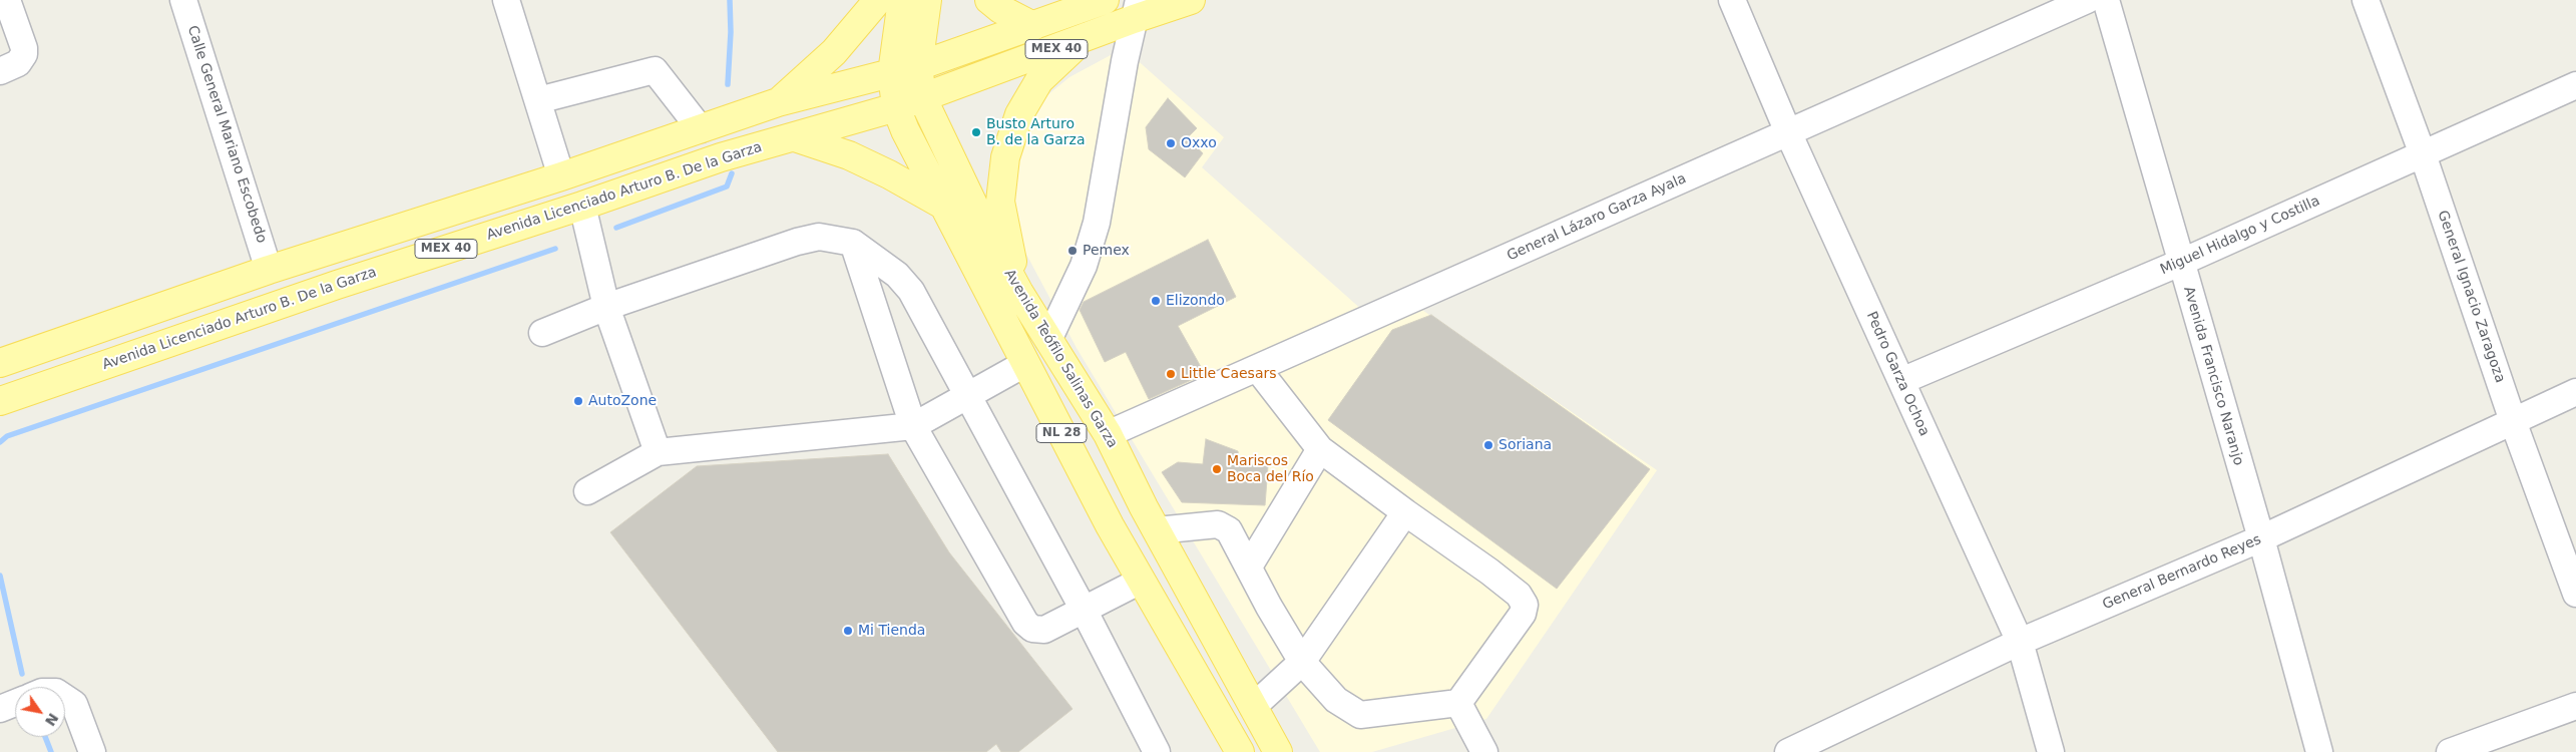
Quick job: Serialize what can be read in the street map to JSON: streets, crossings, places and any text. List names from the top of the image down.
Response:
{
  "streets": {
    "main road": [
      "MEX 40",
      "Avenida Licenciado Arturo B. De la Garza",
      "Avenida Teófilo Salinas Garza",
      "NL 28"
    ],
    "street": [
      "Calle General Mariano Escobedo",
      "General Lázaro Garza Ayala",
      "Miguel Hidalgo y Costilla",
      "General Ignacio Zaragoza",
      "Pedro Garza Ochoa",
      "Avenida Francisco Naranjo",
      "General Bernardo Reyes"
    ]
  },
  "crossings": [
    ["MEX 40", "Calle General Mariano Escobedo"],
    ["MEX 40", "Avenida Teófilo Salinas Garza"],
    ["Avenida Licenciado Arturo B. De la Garza", "Avenida Teófilo Salinas Garza"],
    ["General Lázaro Garza Ayala", "Avenida Teófilo Salinas Garza"],
    ["General Lázaro Garza Ayala", "Pedro Garza Ochoa"],
    ["Miguel Hidalgo y Costilla", "General Ignacio Zaragoza"],
    ["Miguel Hidalgo y Costilla", "Pedro Garza Ochoa"],
    ["Miguel Hidalgo y Costilla", "Avenida Francisco Naranjo"],
    ["General Ignacio Zaragoza", "General Bernardo Reyes"],
    ["Pedro Garza Ochoa", "General Bernardo Reyes"],
    ["Avenida Francisco Naranjo", "General Bernardo Reyes"]
  ],
  "places": [
    "Busto Arturo B. de la Garza",
    "Oxxo",
    "Pemex",
    "Elizondo",
    "Little Caesars",
    "AutoZone",
    "Soriana",
    "Mariscos Boca del Río",
    "Mi Tienda"
  ],
  "north": "bottom right"
}
